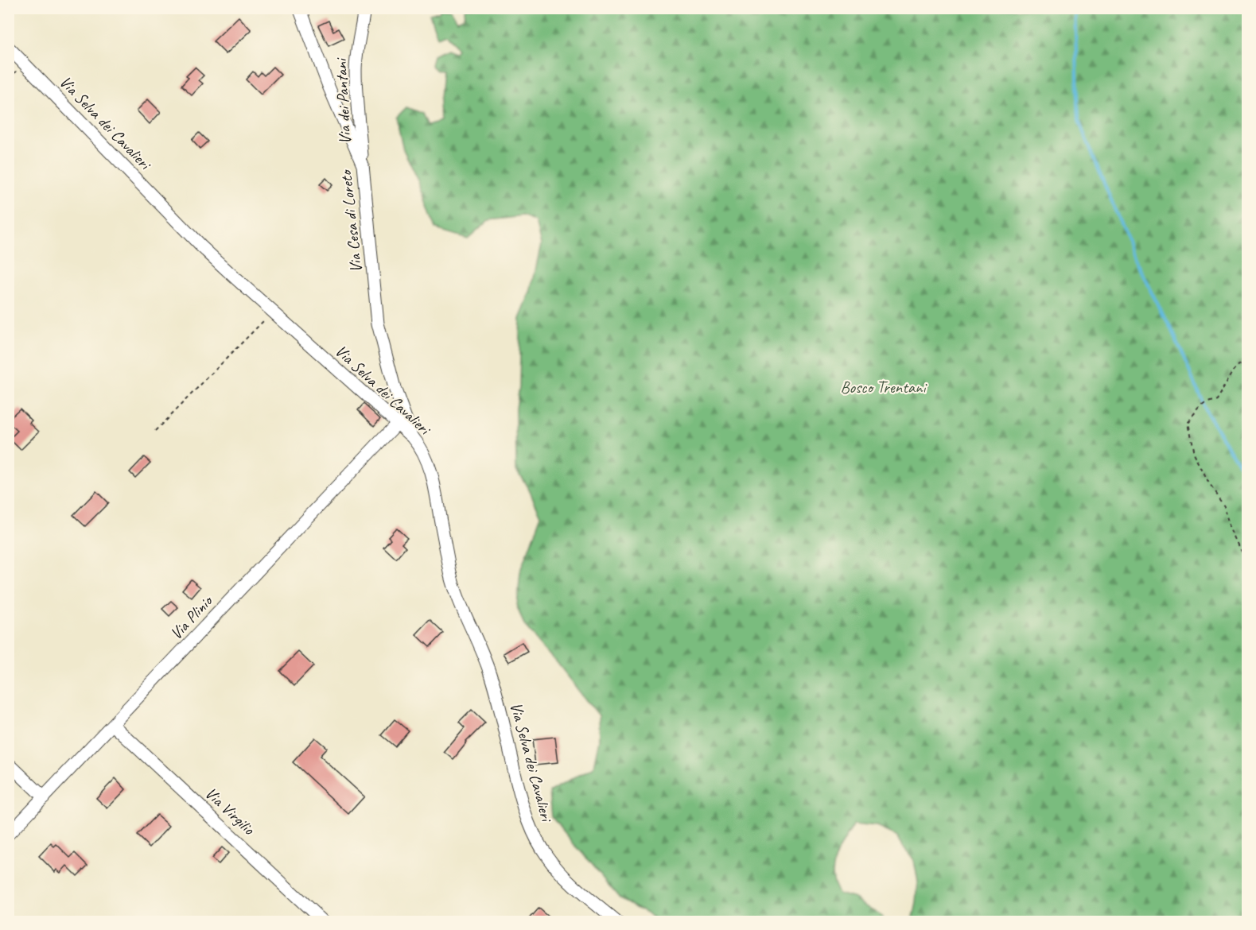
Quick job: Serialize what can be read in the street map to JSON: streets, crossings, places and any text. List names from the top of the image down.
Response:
{
  "streets": {
    "street": [
      "Via dei Pantani",
      "Via Selva dei Cavalieri",
      "Via Cesa di Loreto",
      "Via Plinio",
      "Via Virgilio"
    ]
  },
  "crossings": [
    ["Via dei Pantani", "Via Cesa di Loreto"],
    ["Via Selva dei Cavalieri", "Via Cesa di Loreto"],
    ["Via Selva dei Cavalieri", "Via Plinio"],
    ["Via Plinio", "Via Virgilio"]
  ],
  "parks": ["Bosco Trentani"]
}
